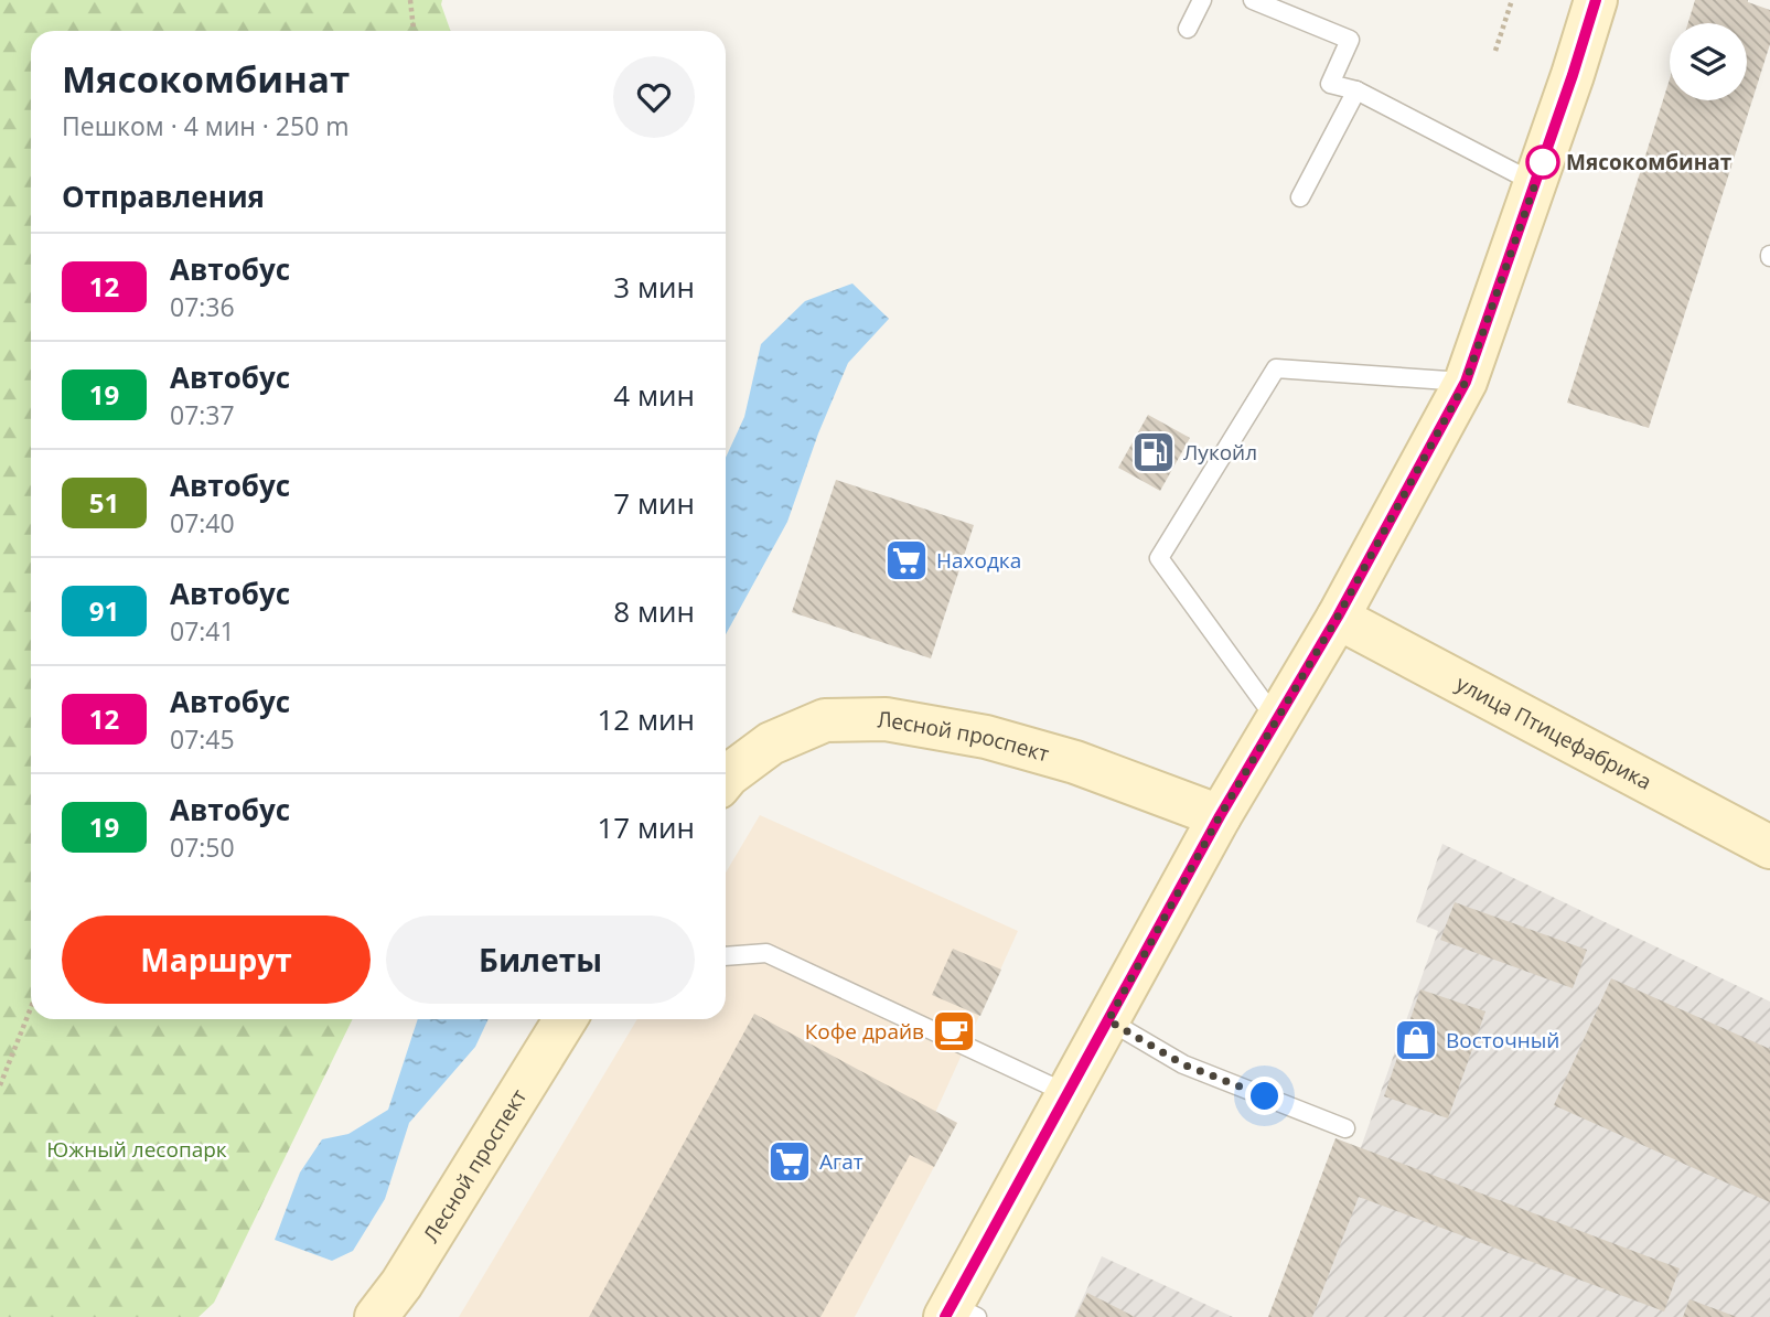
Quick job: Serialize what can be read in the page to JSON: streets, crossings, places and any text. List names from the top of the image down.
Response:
{
  "streets": {
    "main road": ["улица Птицефабрика", "Лесной проспект"]
  },
  "parks": ["Южный лесопарк"],
  "places": {
    "other": ["Мясокомбинат"],
    "fuel station": ["Лукойл"],
    "supermarket": ["Находка", "Агат"],
    "cafe": ["Кофе драйв"],
    "shop": ["Восточный"]
  },
  "lines": ["bus line 12"],
  "page": {
    "heading": [
      ["Мясокомбинат", "Пешком · 4 мин · 250 m"],
      "Отправления"
    ],
    "list": [
      {
        "mark": "12",
        "name": "Автобус",
        "note": "07:36",
        "value": "3 мин"
      },
      {
        "mark": "19",
        "name": "Автобус",
        "note": "07:37",
        "value": "4 мин"
      },
      {
        "mark": "51",
        "name": "Автобус",
        "note": "07:40",
        "value": "7 мин"
      },
      {
        "mark": "91",
        "name": "Автобус",
        "note": "07:41",
        "value": "8 мин"
      },
      {
        "mark": "12",
        "name": "Автобус",
        "note": "07:45",
        "value": "12 мин"
      },
      {
        "mark": "19",
        "name": "Автобус",
        "note": "07:50",
        "value": "17 мин"
      }
    ],
    "buttons": ["Маршрут", "Билеты"]
  }
}
